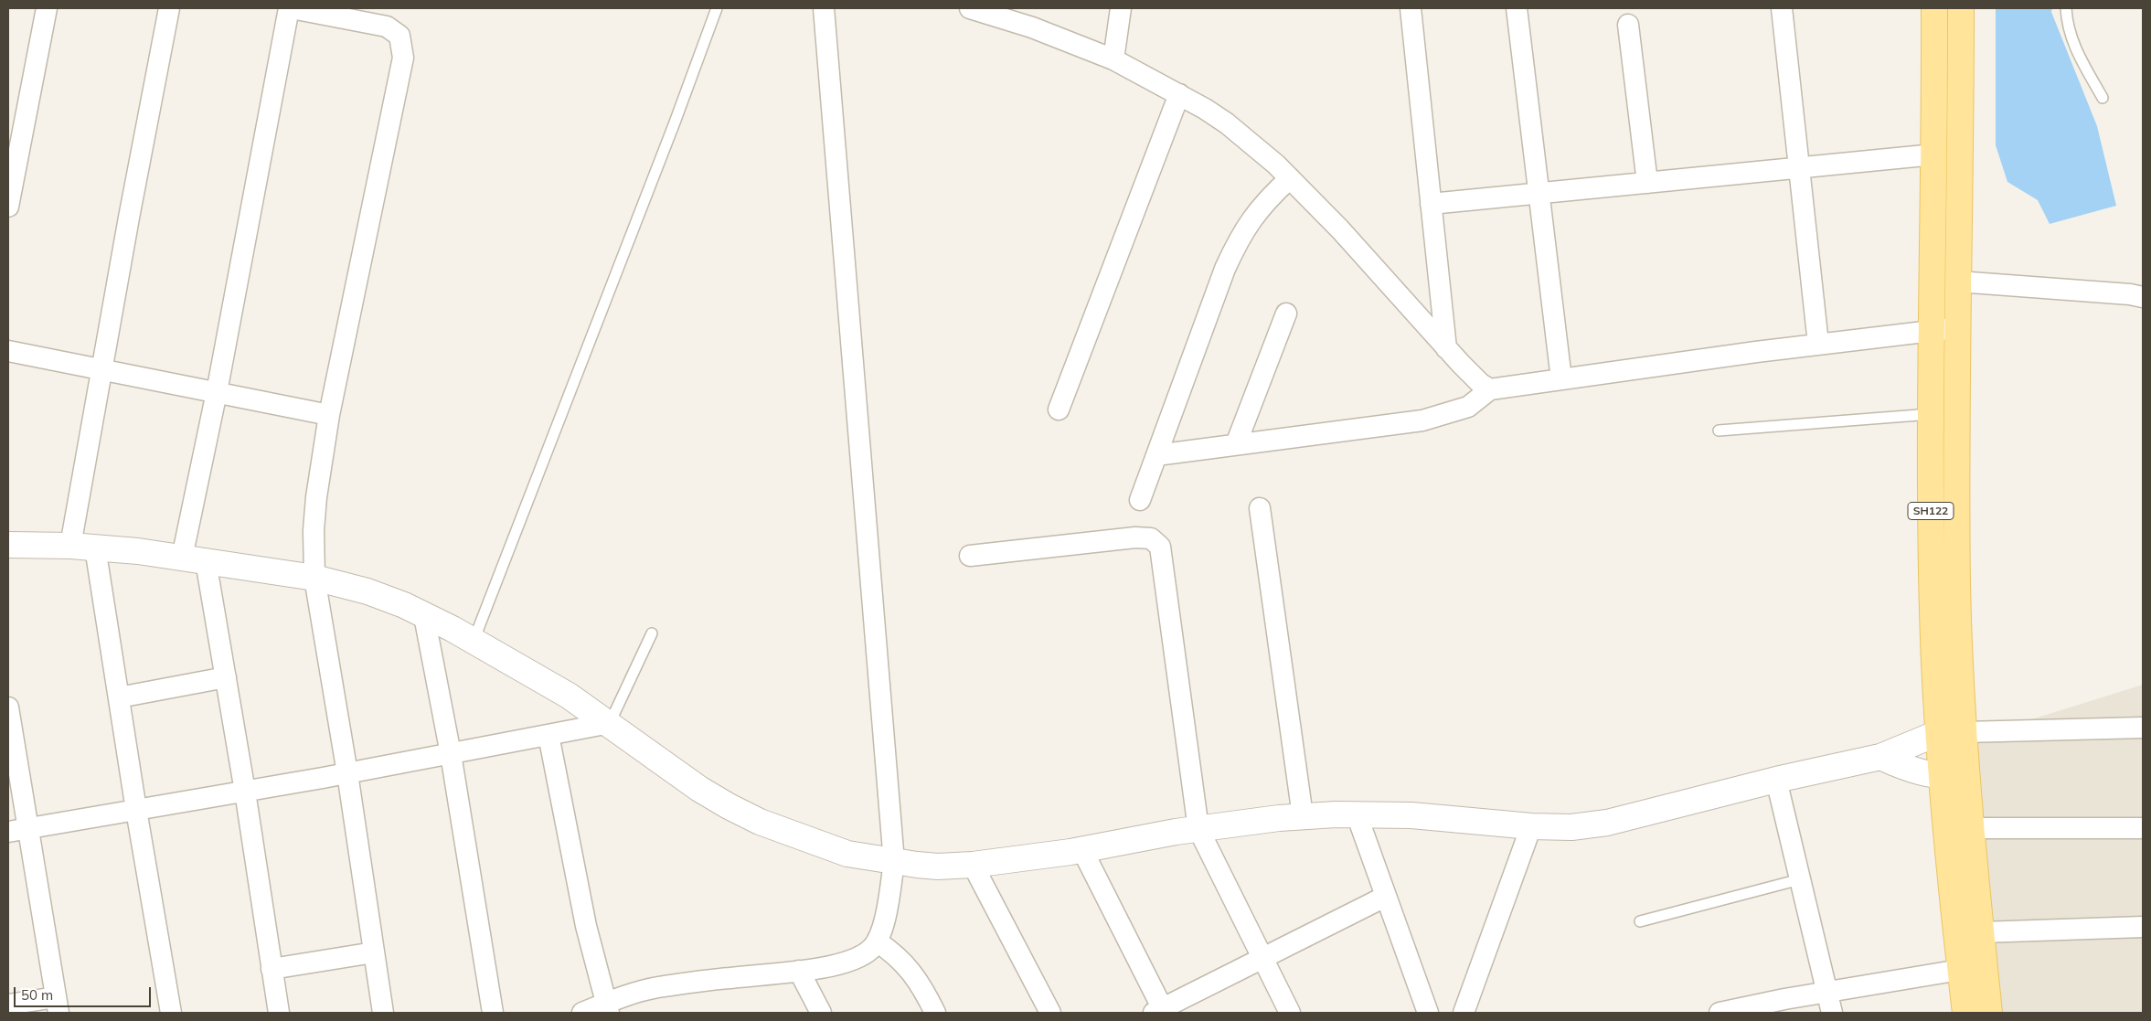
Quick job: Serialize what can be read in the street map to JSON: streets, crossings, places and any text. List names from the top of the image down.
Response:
{
  "streets": {
    "main road": ["SH122"]
  },
  "scale_bar": "50 m"
}
